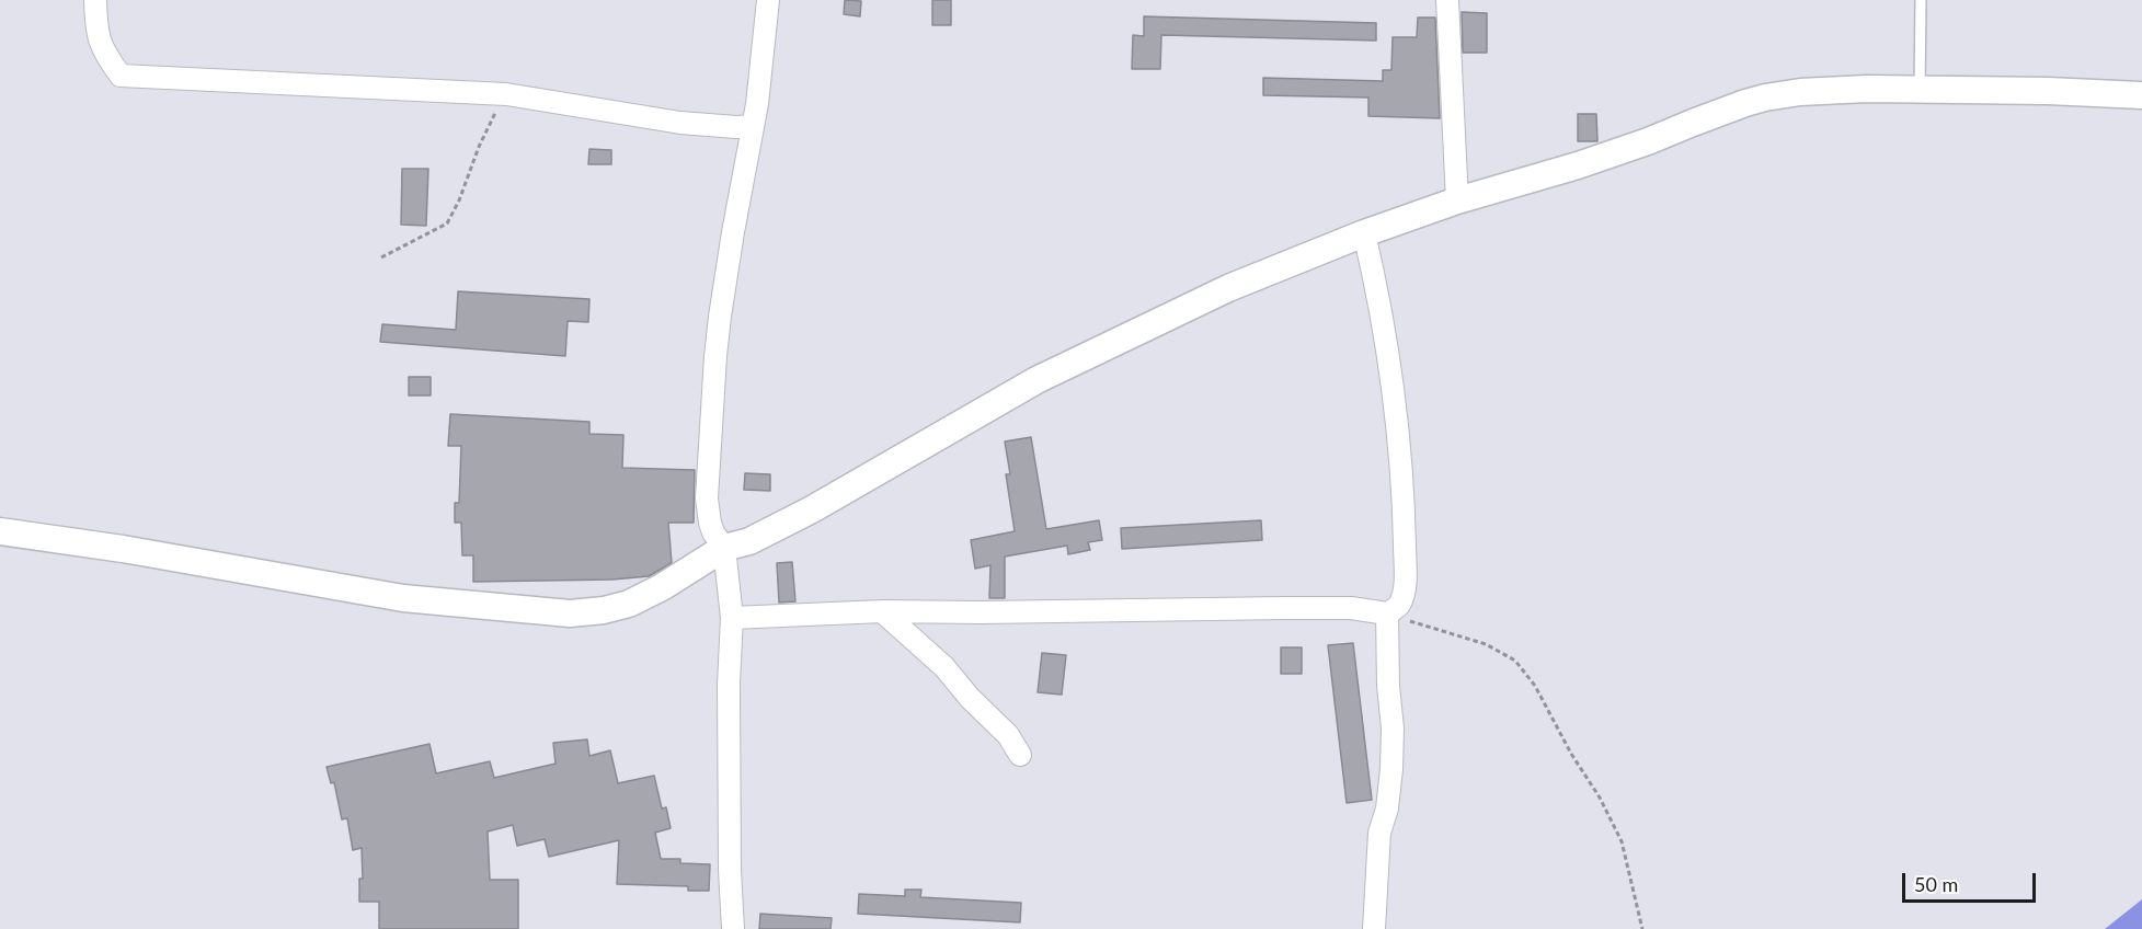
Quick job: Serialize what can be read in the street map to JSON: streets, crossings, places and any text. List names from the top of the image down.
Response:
{
  "scale_bar": "50 m"
}
